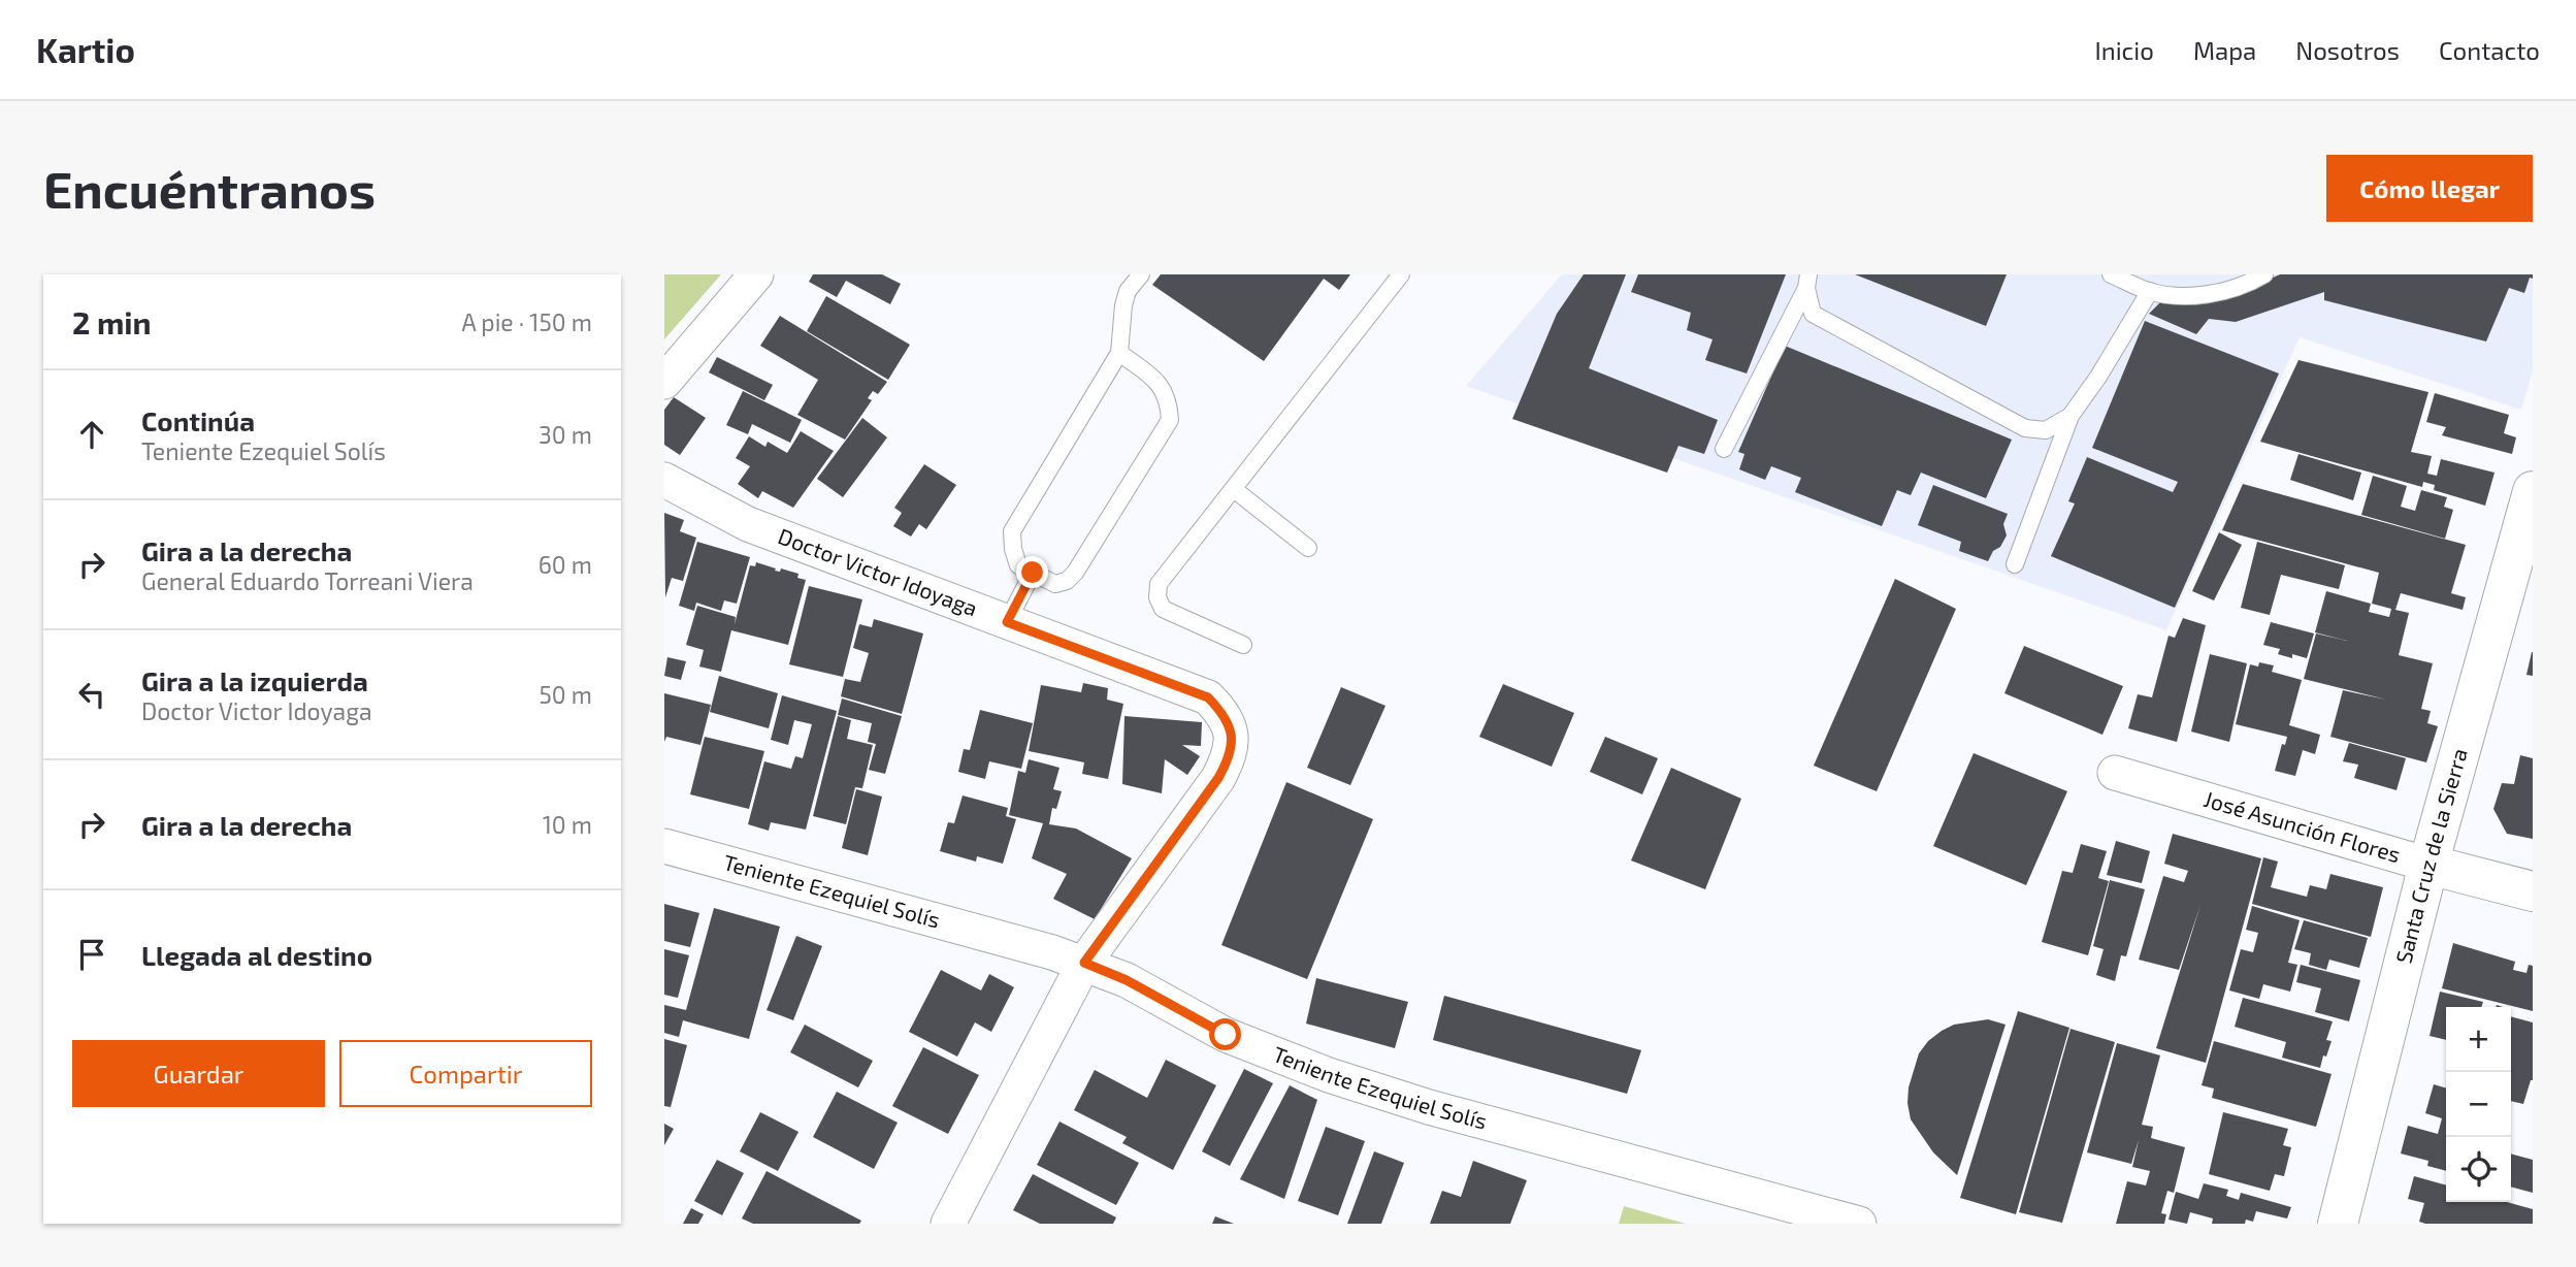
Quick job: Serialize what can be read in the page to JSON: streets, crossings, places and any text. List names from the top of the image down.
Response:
{
  "streets": {
    "street": [
      "Doctor Victor Idoyaga",
      "José Asunción Flores",
      "Santa Cruz de la Sierra",
      "Teniente Ezequiel Solís"
    ]
  },
  "crossings": [
    ["Doctor Victor Idoyaga", "Teniente Ezequiel Solís"],
    ["José Asunción Flores", "Santa Cruz de la Sierra"]
  ],
  "page": {
    "header": "Kartio",
    "nav": [
      "Inicio",
      "Mapa",
      "Nosotros",
      "Contacto"
    ],
    "buttons": [
      "Cómo llegar",
      ["Guardar", "Compartir"]
    ],
    "title": "Encuéntranos",
    "heading": ["2 min", "A pie · 150 m"],
    "list": [
      ["Continúa", "Teniente Ezequiel Solís", "30 m"],
      ["Gira a la derecha", "General Eduardo Torreani Viera", "60 m"],
      ["Gira a la izquierda", "Doctor Victor Idoyaga", "50 m"],
      ["Gira a la derecha", "10 m"],
      "Llegada al destino"
    ],
    "map_buttons": ["+", "−"]
  }
}
